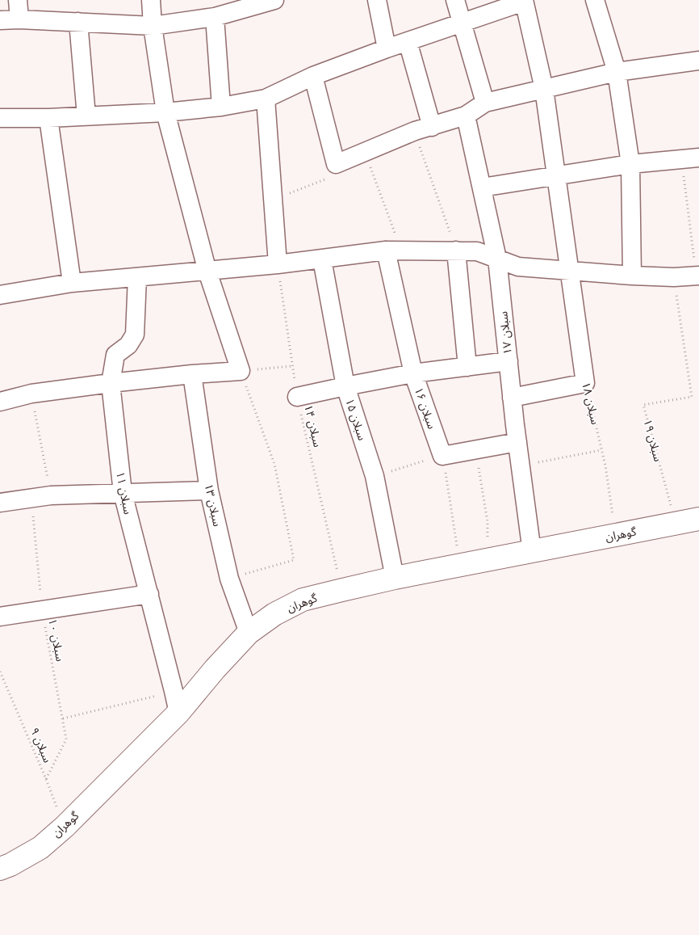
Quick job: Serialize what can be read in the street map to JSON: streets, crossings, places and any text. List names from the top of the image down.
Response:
{
  "streets": {
    "street": [
      "سبلان ۱۷",
      "سبلان ۱۸",
      "سبلان ۱۶",
      "سبلان ۱۵",
      "سبلان ۱۱",
      "سبلان ۱۳",
      "گوهران"
    ],
    "path": [
      "سبلان ۱۴",
      "سبلان ۱۹",
      "سبلان ۱۰",
      "سبلان ۹"
    ]
  },
  "crossings": [
    ["سبلان ۱۷", "گوهران"],
    ["سبلان ۱۸", "گوهران"],
    ["سبلان ۱۵", "گوهران"],
    ["سبلان ۱۴", "گوهران"],
    ["سبلان ۱۹", "گوهران"],
    ["سبلان ۱۱", "گوهران"],
    ["سبلان ۱۳", "گوهران"],
    ["گوهران", "سبلان ۹"],
    ["سبلان ۱۰", "سبلان ۹"]
  ]
}
